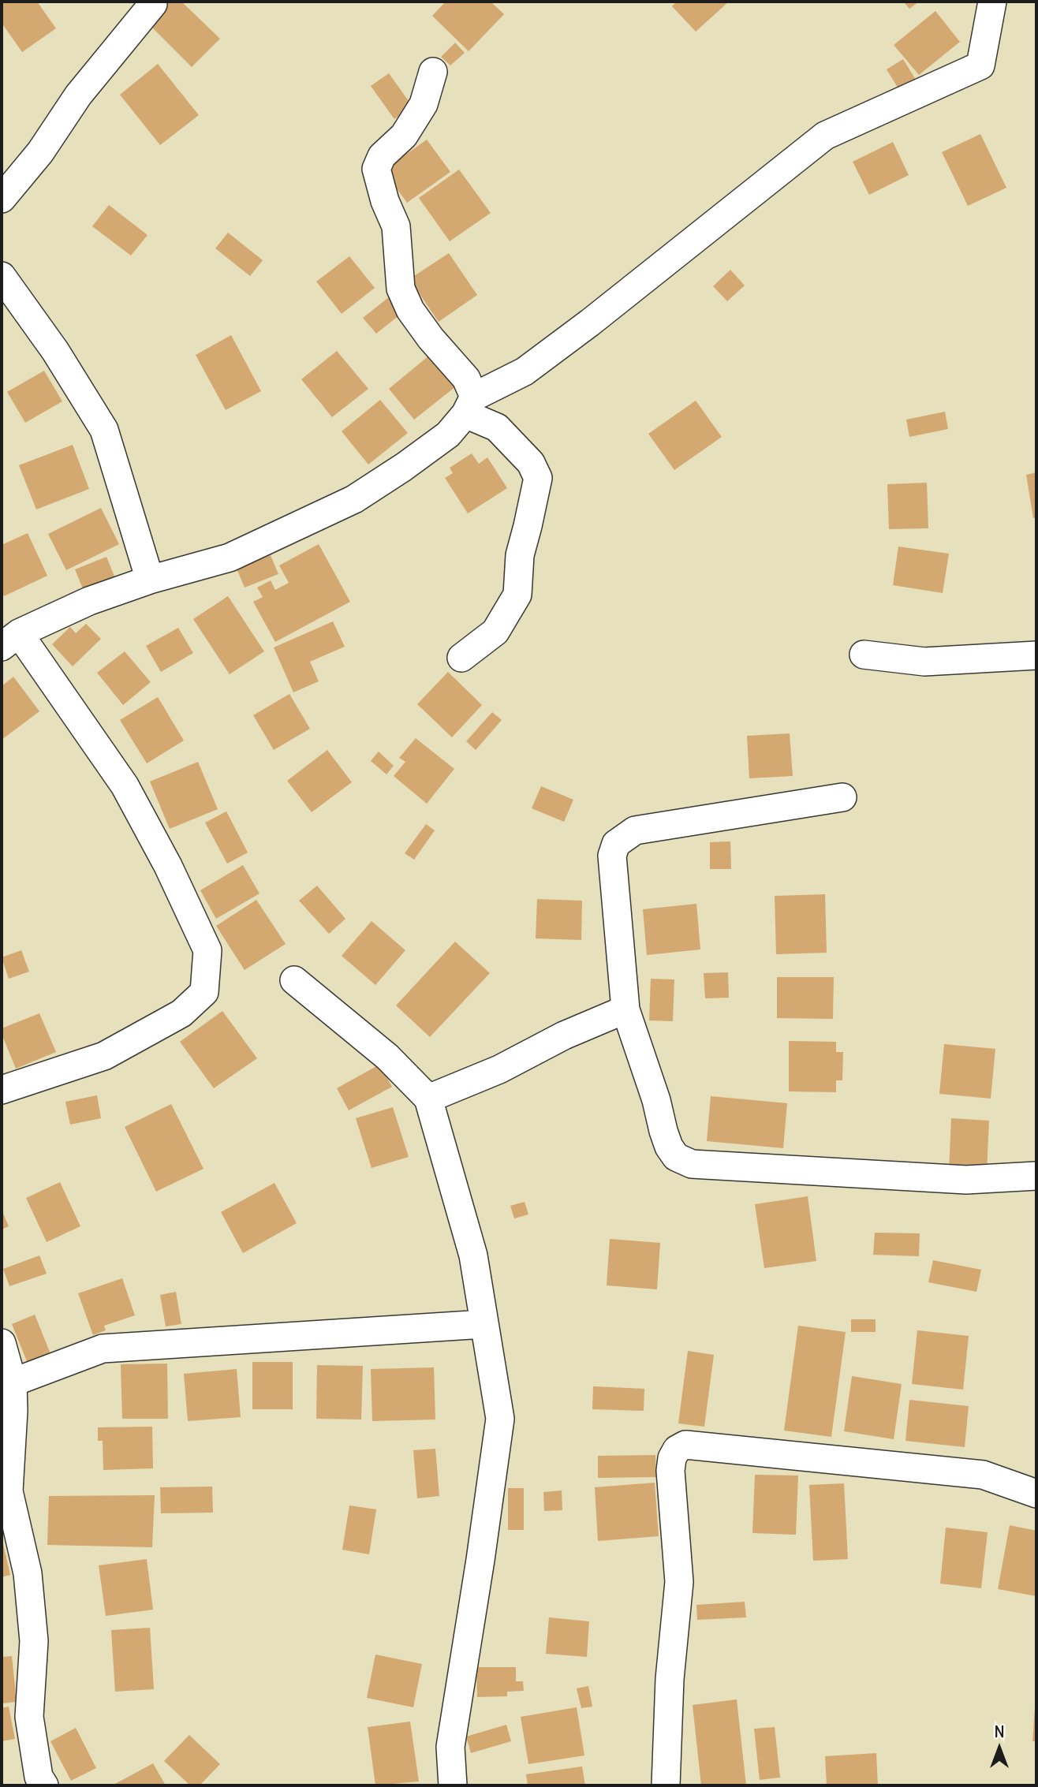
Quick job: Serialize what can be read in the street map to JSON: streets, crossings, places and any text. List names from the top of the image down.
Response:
{
  "north": "top"
}
